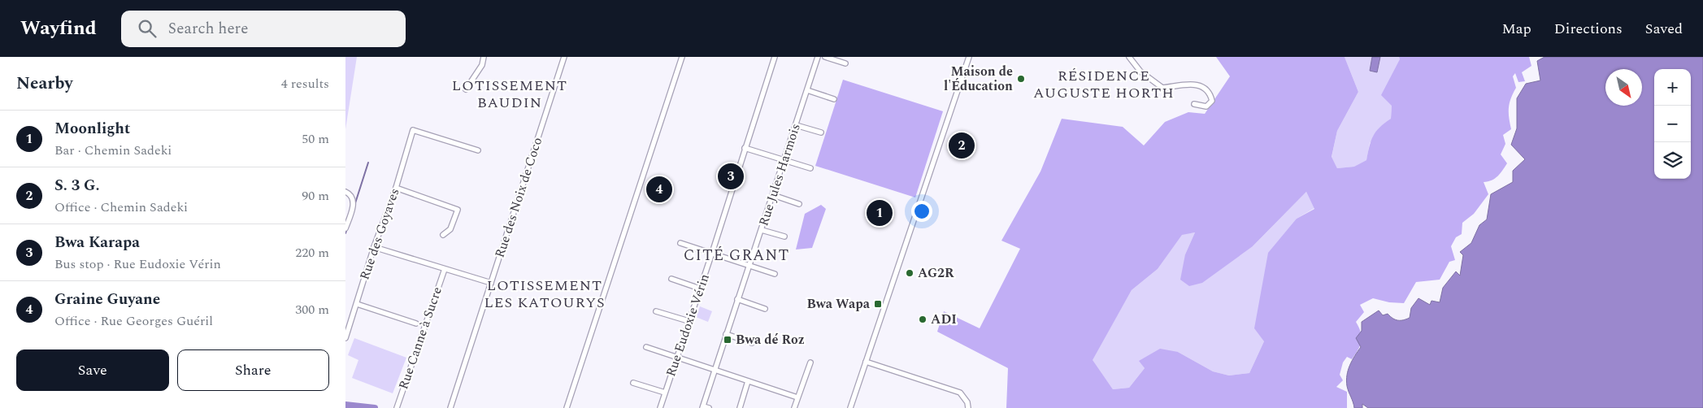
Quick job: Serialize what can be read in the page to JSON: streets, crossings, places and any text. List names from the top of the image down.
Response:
{
  "streets": {
    "street": [
      "Rue Jules Harmois",
      "Rue des Noix de Coco",
      "Rue des Goyaves",
      "Rue Eudoxie Vérin",
      "Rue Canne à Sucre"
    ]
  },
  "districts": [
    "RÉSIDENCE AUGUSTE HORTH",
    "LOTISSEMENT BAUDIN",
    "CITÉ GRANT",
    "LOTISSEMENT LES KATOURYS"
  ],
  "places": {
    "other": ["Maison de l'Éducation", "AG2R", "ADI"],
    "transit": ["Bwa Wapa", "Bwa dé Roz"]
  },
  "north": "bottom right",
  "page": {
    "header": "Wayfind",
    "search": "Search here",
    "nav": ["Map", "Directions", "Saved"],
    "heading": ["Nearby", "4 results"],
    "map_buttons": ["+", "−"],
    "list": [
      {
        "mark": "1",
        "name": "Moonlight",
        "note": "Bar · Chemin Sadeki",
        "value": "50 m"
      },
      {
        "mark": "2",
        "name": "S. 3 G.",
        "note": "Office · Chemin Sadeki",
        "value": "90 m"
      },
      {
        "mark": "3",
        "name": "Bwa Karapa",
        "note": "Bus stop · Rue Eudoxie Vérin",
        "value": "220 m"
      },
      {
        "mark": "4",
        "name": "Graine Guyane",
        "note": "Office · Rue Georges Guéril",
        "value": "300 m"
      }
    ],
    "pins": [
      "2",
      "3",
      "4",
      "1"
    ],
    "buttons": ["Save", "Share"]
  }
}
